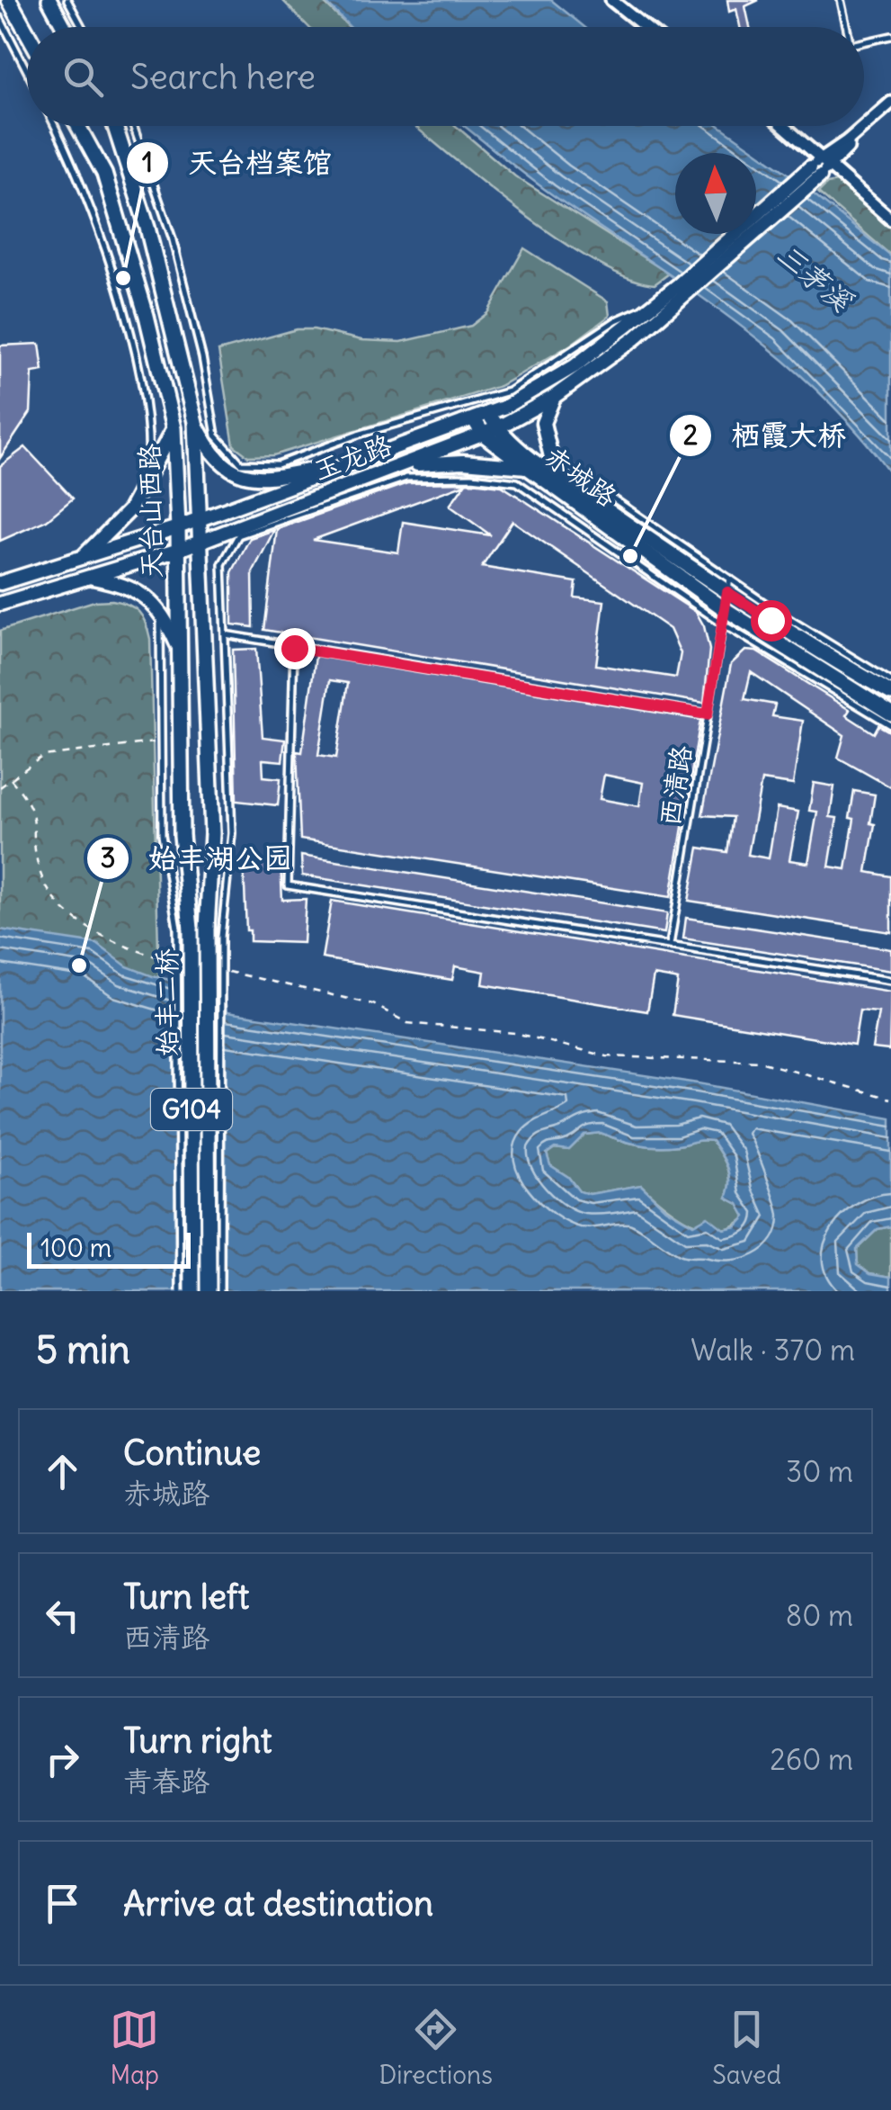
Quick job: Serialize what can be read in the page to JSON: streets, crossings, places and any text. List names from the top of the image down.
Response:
{
  "streets": {
    "main road": [
      "玉龙路",
      "赤城路",
      "天台山西路",
      "始丰二桥",
      "G104"
    ],
    "lane": ["西清路"]
  },
  "crossings": [
    ["玉龙路", "赤城路"],
    ["玉龙路", "天台山西路"],
    ["赤城路", "西清路"],
    ["天台山西路", "始丰二桥"]
  ],
  "water": ["三茅溪"],
  "places": ["天台档案馆", "栖霞大桥", "始丰湖公园"],
  "scale_bar": "100 m",
  "north": "top",
  "page": {
    "search": "Search here",
    "scale": "100 m",
    "heading": ["5 min", "Walk · 370 m"],
    "list": [
      ["Continue", "赤城路", "30 m"],
      ["Turn left", "西清路", "80 m"],
      ["Turn right", "青春路", "260 m"],
      "Arrive at destination"
    ],
    "nav": ["Map", "Directions", "Saved"]
  }
}
